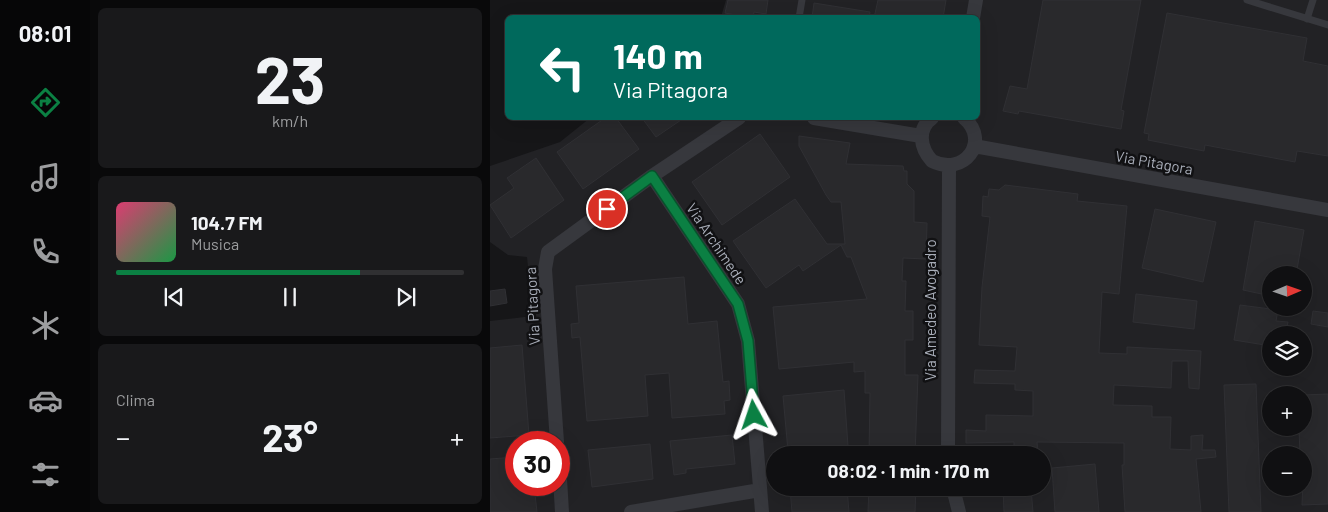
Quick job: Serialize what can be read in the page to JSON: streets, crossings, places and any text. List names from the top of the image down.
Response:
{
  "streets": {
    "street": ["Via Pitagora", "Via Archimede", "Via Amedeo Avogadro"]
  },
  "crossings": [
    ["Via Pitagora", "Via Archimede"]
  ],
  "north": "right",
  "page": {
    "tabs": "08:01",
    "tile": [
      ["23", "km/h"],
      "Clima"
    ],
    "turn": ["140 m", "Via Pitagora"],
    "song": ["104.7 FM", "Musica"],
    "map_buttons": ["+", "−"],
    "heat": ["−", "23°", "+"],
    "limit": "30",
    "trip": "08:02 · 1 min · 170 m"
  }
}
